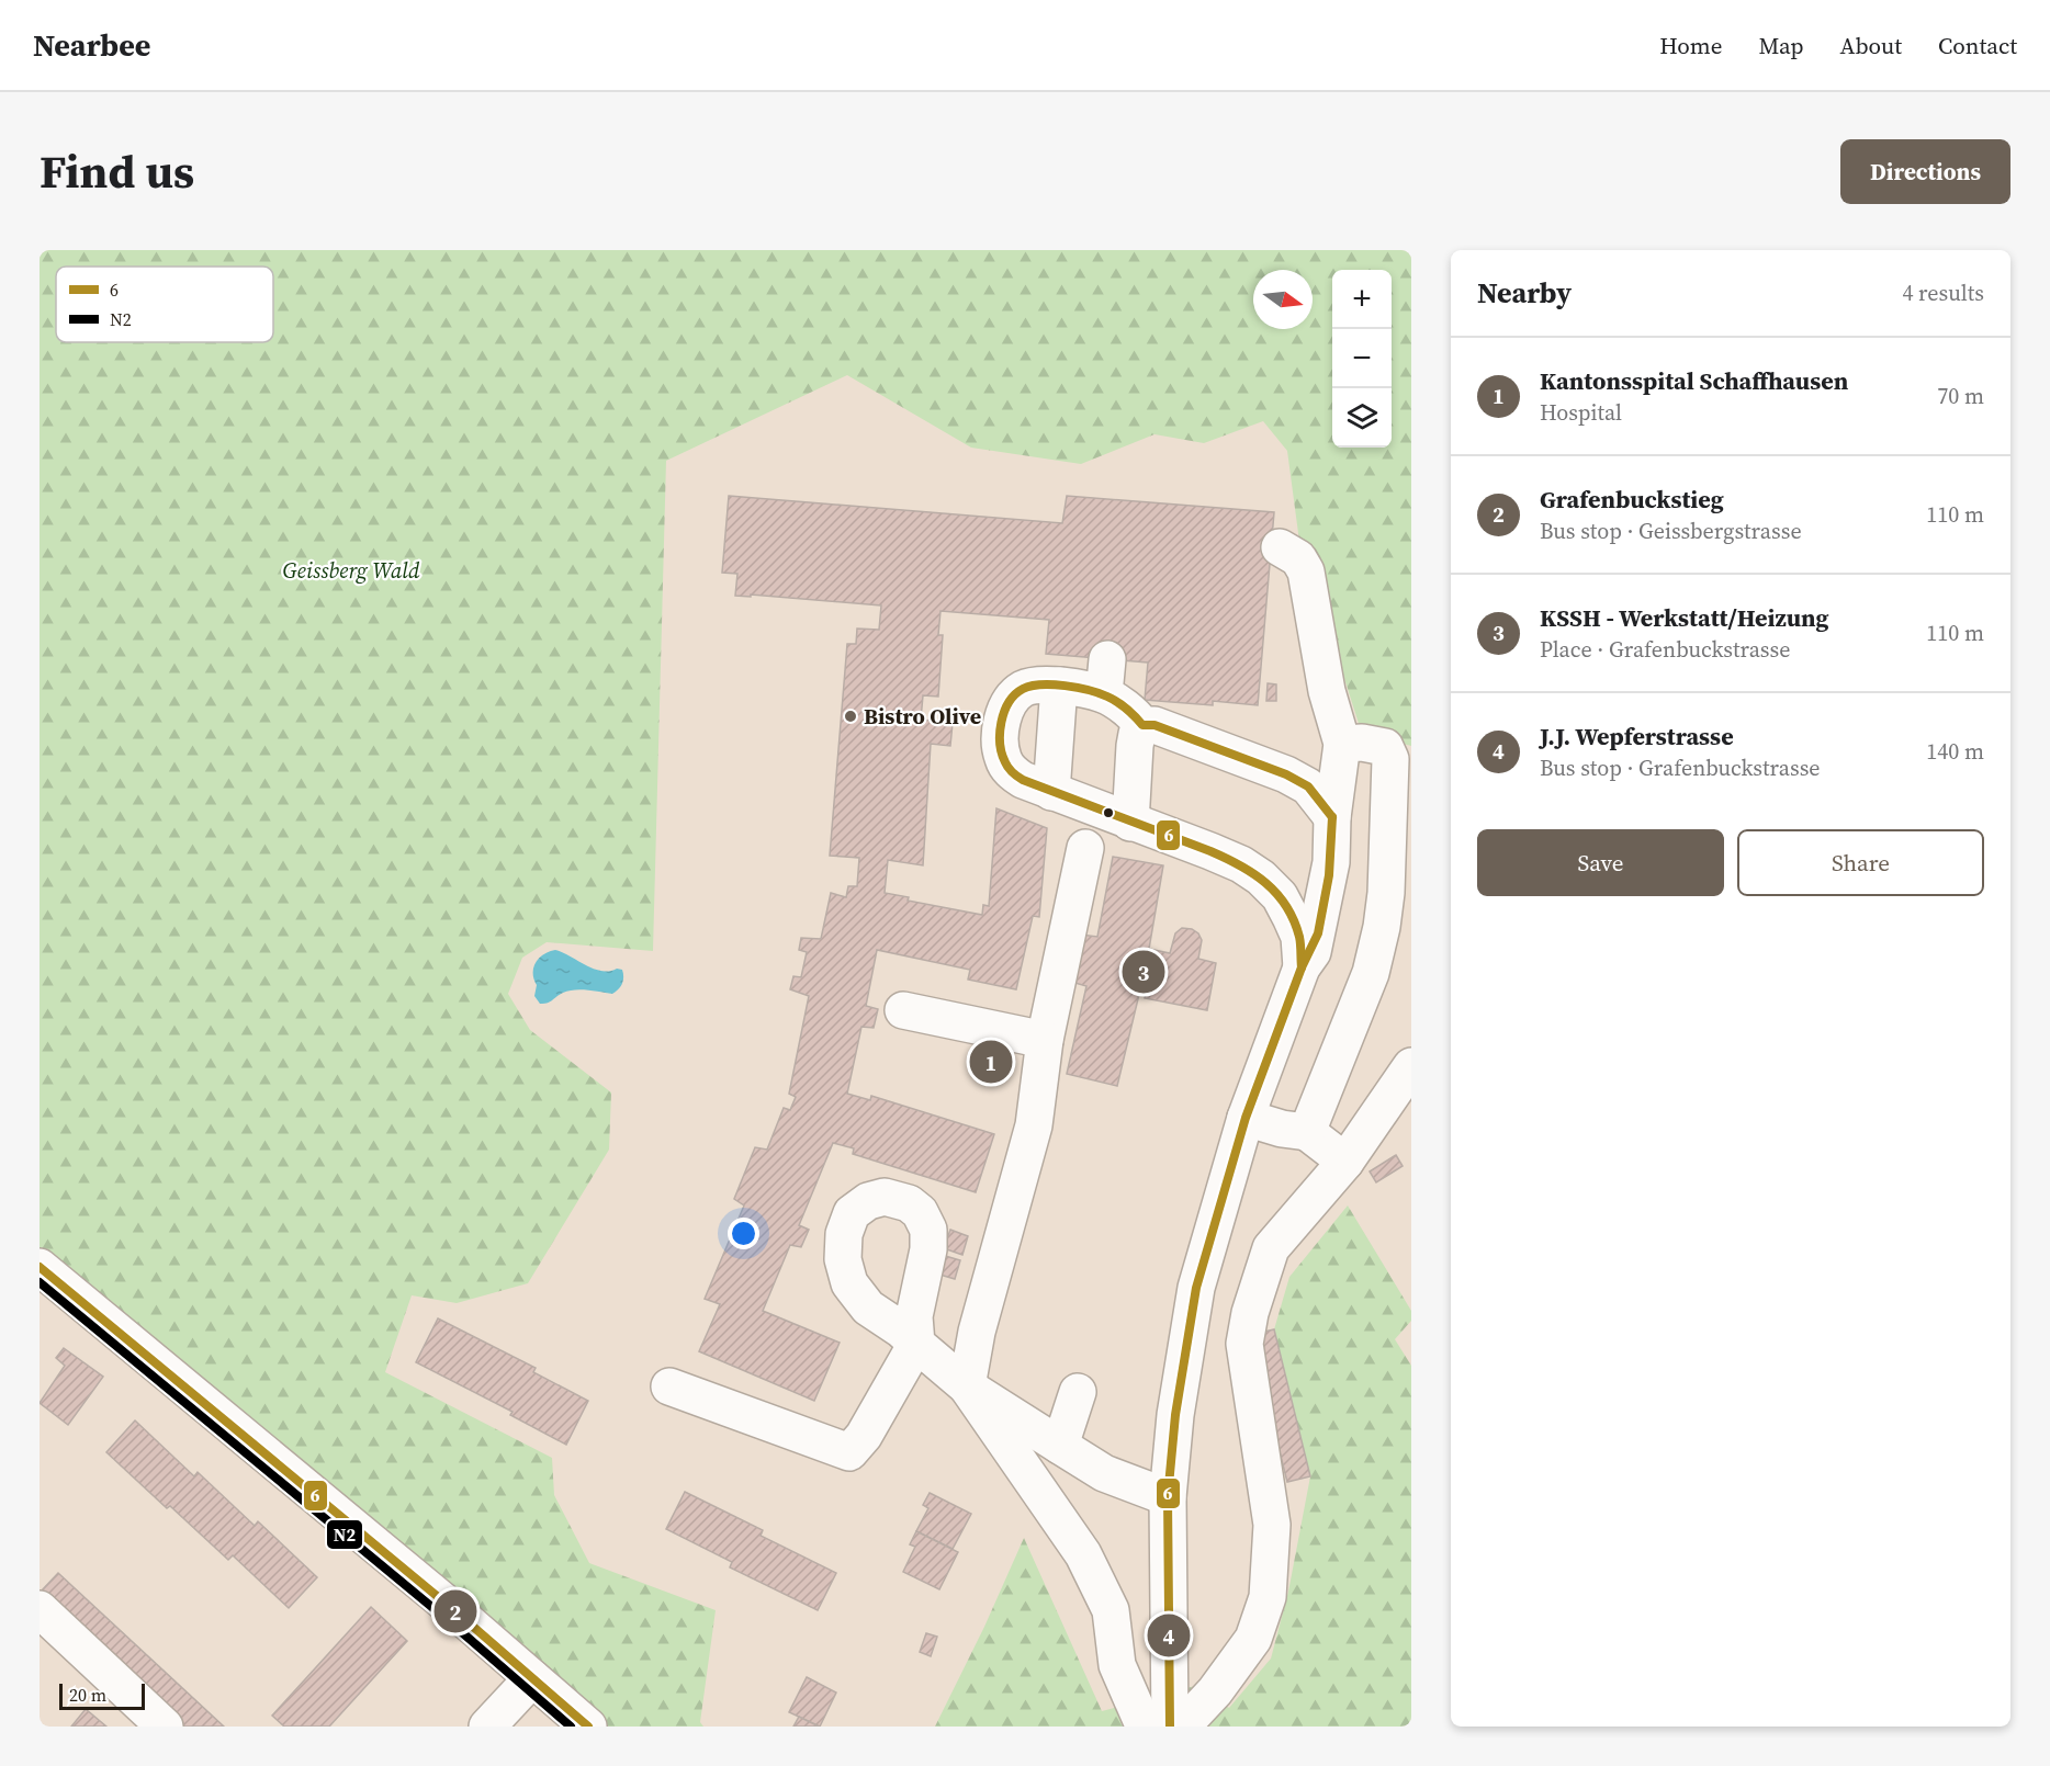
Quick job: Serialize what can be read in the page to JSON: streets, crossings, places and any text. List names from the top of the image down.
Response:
{
  "parks": ["Geissberg Wald"],
  "places": ["Bistro Olive"],
  "lines": ["transit line 6", "transit line N2"],
  "legend": ["6", "N2"],
  "scale_bar": "20 m",
  "north": "right",
  "page": {
    "header": "Nearbee",
    "nav": [
      "Home",
      "Map",
      "About",
      "Contact"
    ],
    "title": "Find us",
    "buttons": [
      "Directions",
      ["Save", "Share"]
    ],
    "heading": ["Nearby", "4 results"],
    "map_buttons": ["+", "−"],
    "list": [
      {
        "mark": "1",
        "name": "Kantonsspital Schaffhausen",
        "note": "Hospital",
        "value": "70 m"
      },
      {
        "mark": "2",
        "name": "Grafenbuckstieg",
        "note": "Bus stop · Geissbergstrasse",
        "value": "110 m"
      },
      {
        "mark": "3",
        "name": "KSSH - Werkstatt/Heizung",
        "note": "Place · Grafenbuckstrasse",
        "value": "110 m"
      },
      {
        "mark": "4",
        "name": "J.J. Wepferstrasse",
        "note": "Bus stop · Grafenbuckstrasse",
        "value": "140 m"
      }
    ],
    "pins": [
      "3",
      "1",
      "2",
      "4"
    ],
    "scale": "20 m"
  }
}
